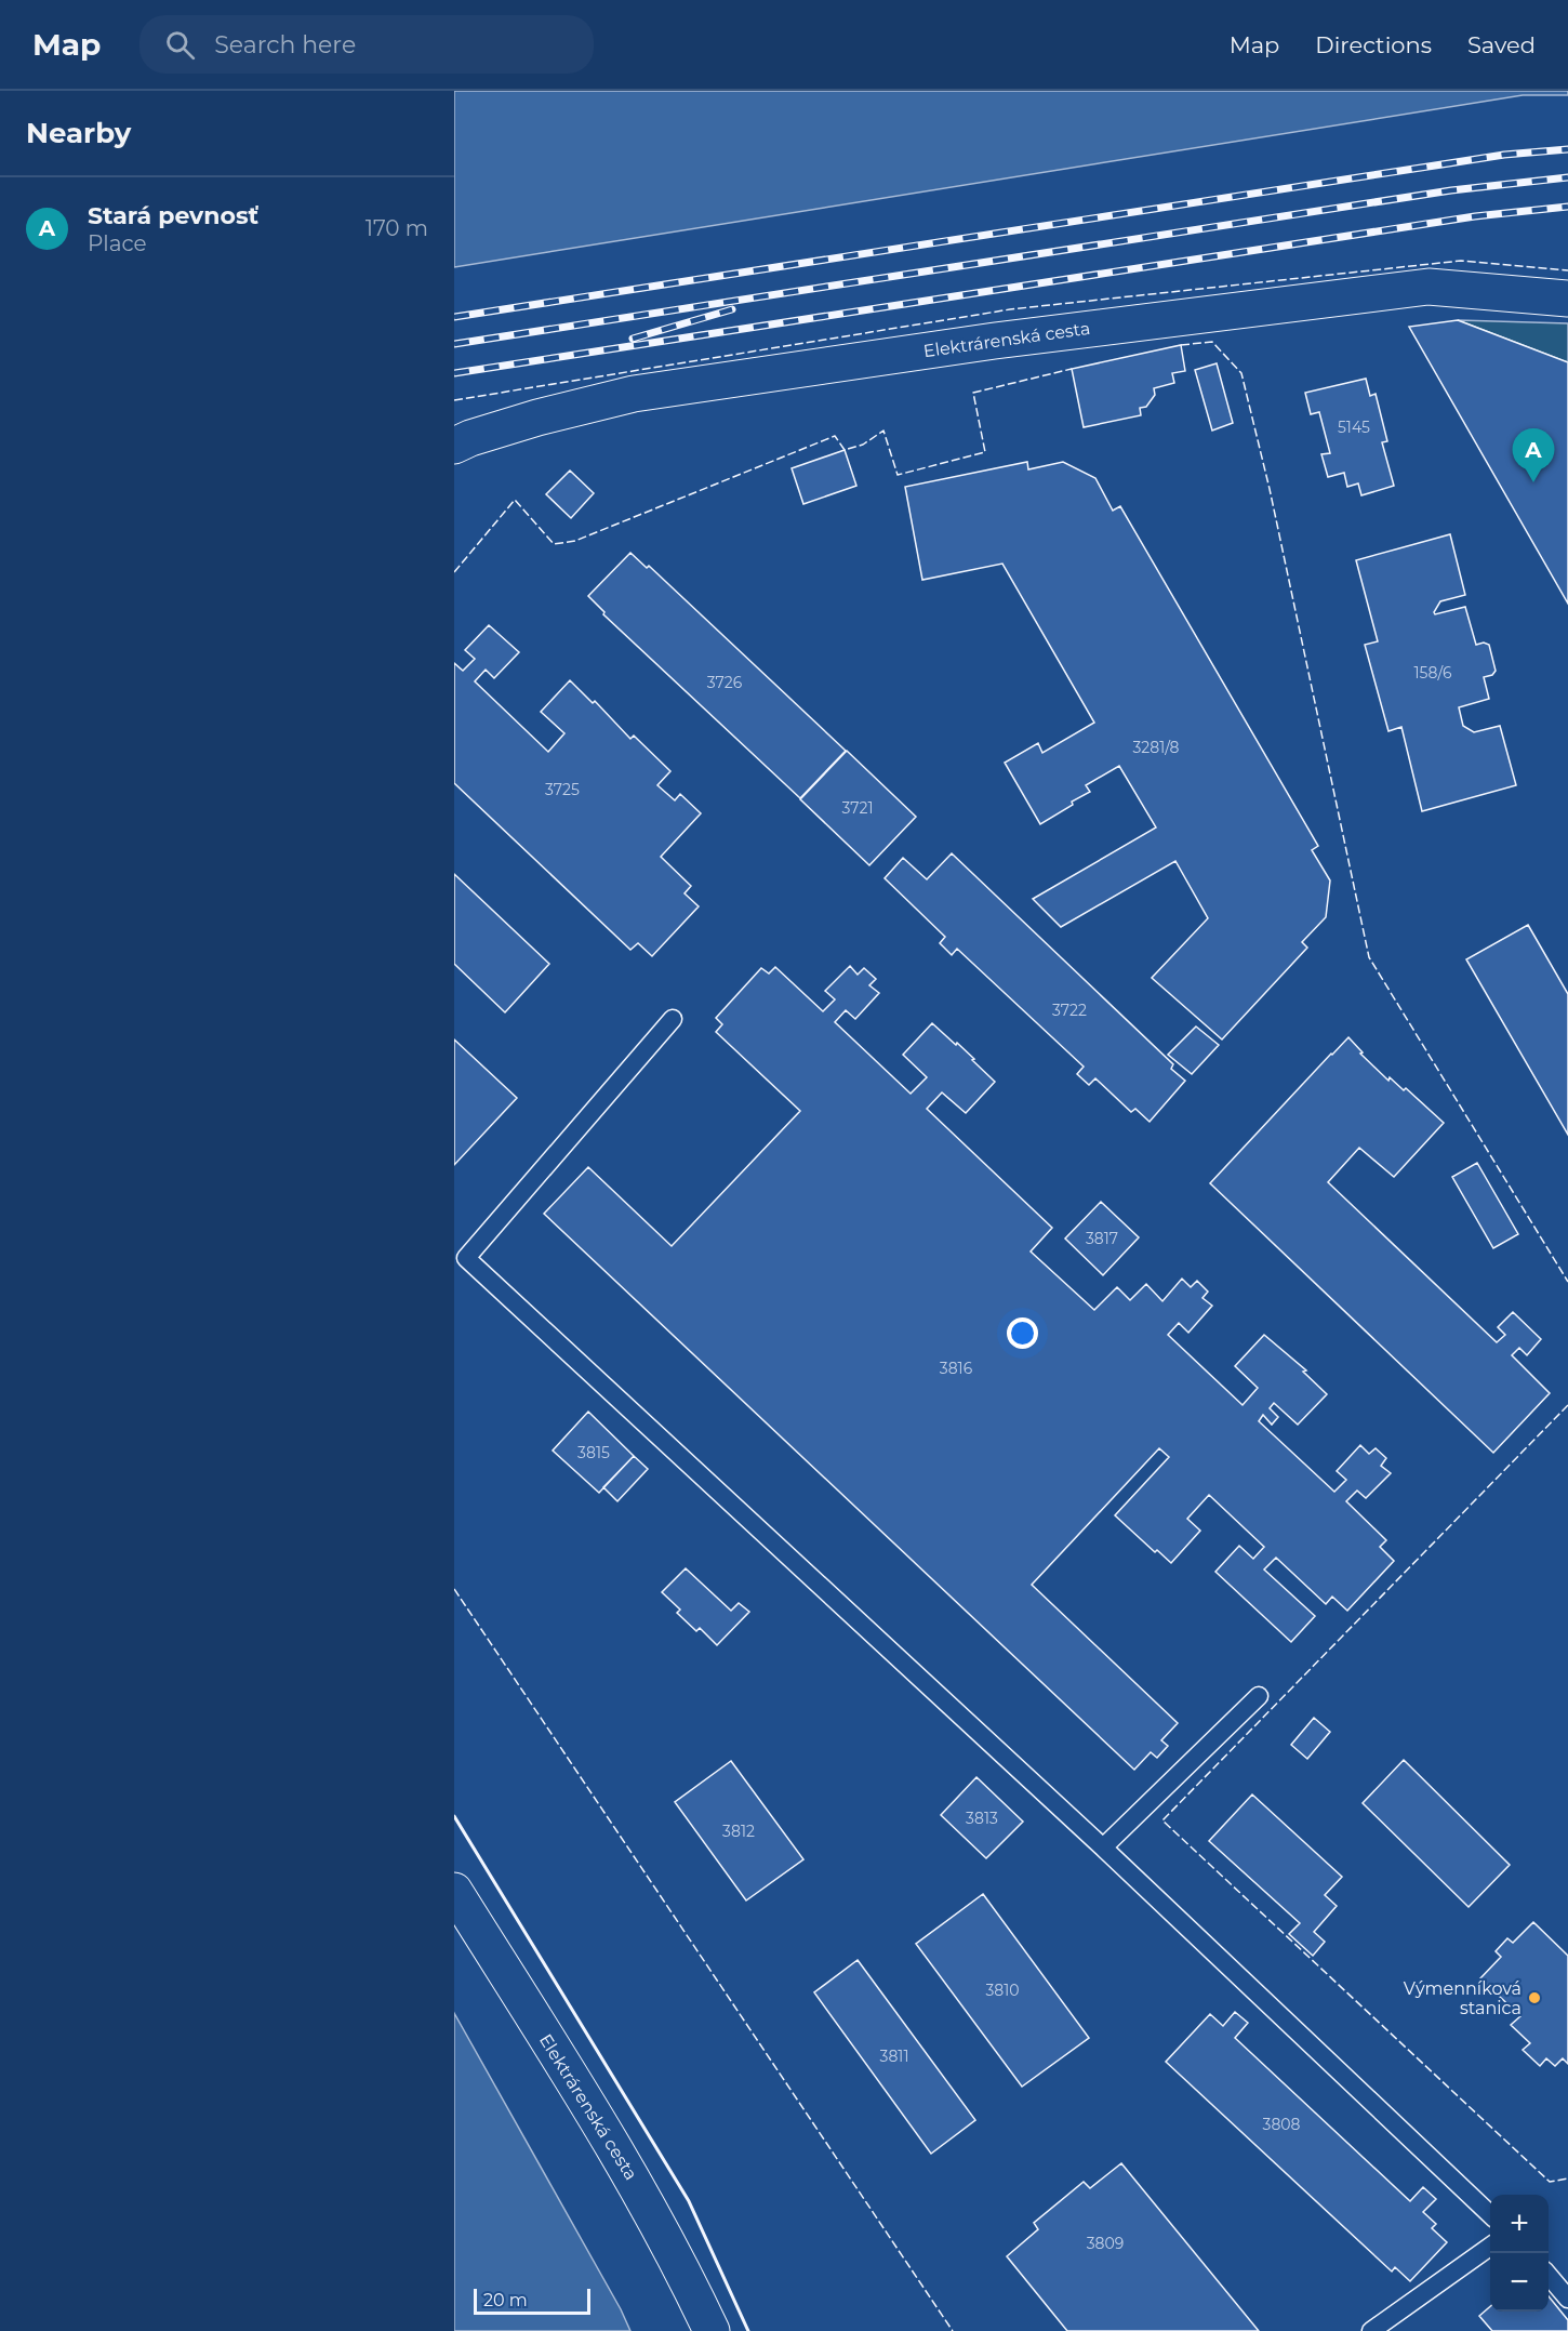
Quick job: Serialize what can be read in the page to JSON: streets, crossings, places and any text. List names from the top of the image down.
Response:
{
  "streets": {
    "street": ["Elektrárenská cesta"]
  },
  "places": ["Výmenníková stanica"],
  "house_numbers": [
    "5145",
    "158/6",
    "3726",
    "3281/8",
    "3725",
    "3721",
    "3722",
    "3817",
    "3816",
    "3815",
    "3813",
    "3812",
    "3810",
    "3811",
    "3808",
    "3809"
  ],
  "scale_bar": "20 m",
  "page": {
    "header": "Map",
    "search": "Search here",
    "nav": ["Map", "Directions", "Saved"],
    "heading": "Nearby",
    "list": [
      {
        "mark": "A",
        "name": "Stará pevnosť",
        "note": "Place",
        "value": "170 m"
      }
    ],
    "pins": "A",
    "map_buttons": ["+", "−"],
    "scale": "20 m"
  }
}
